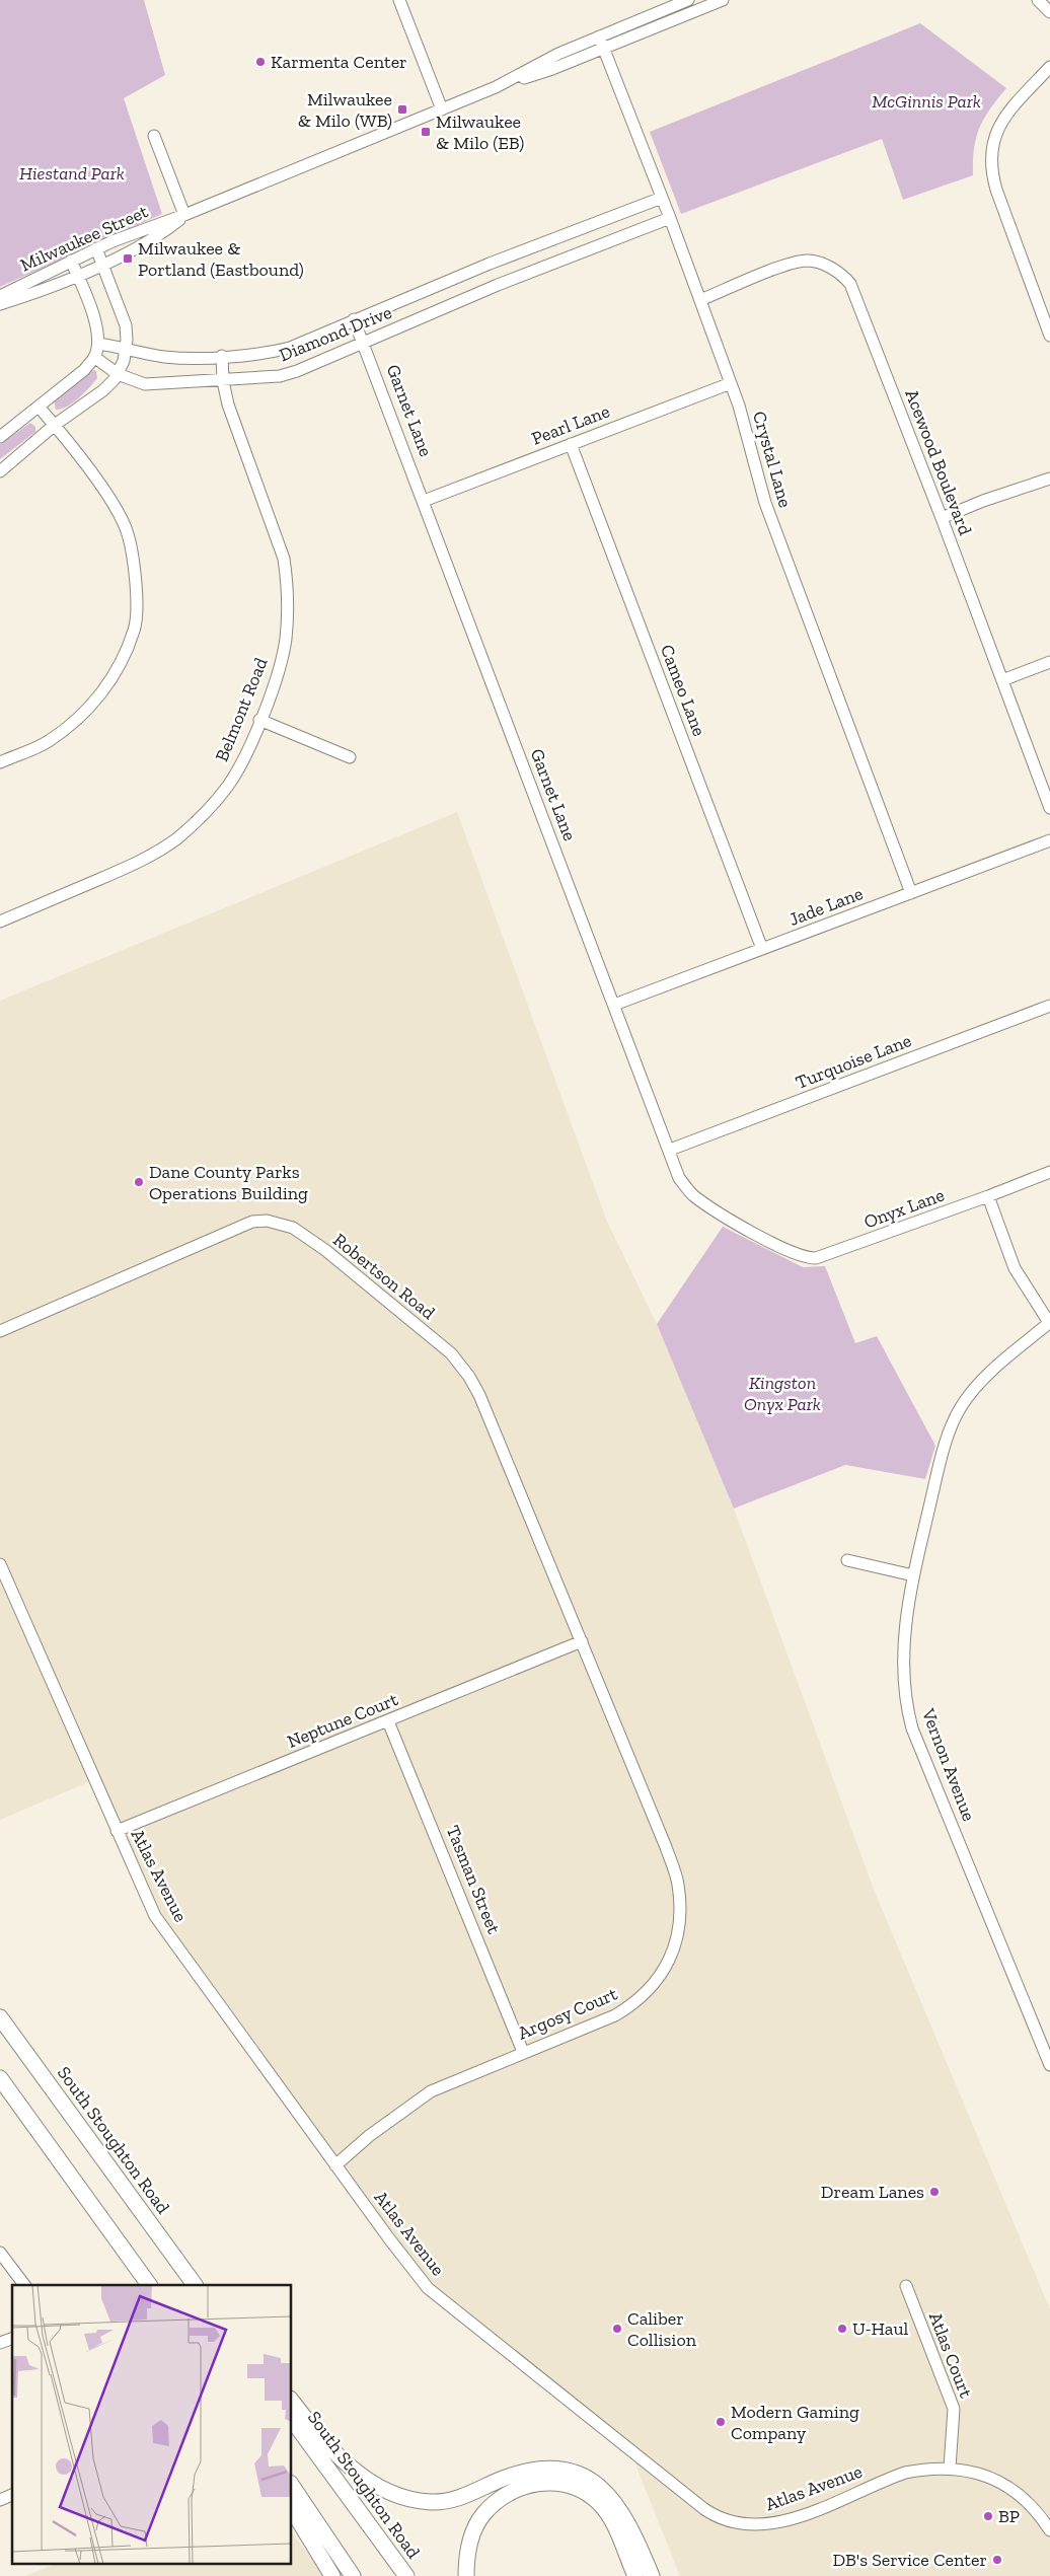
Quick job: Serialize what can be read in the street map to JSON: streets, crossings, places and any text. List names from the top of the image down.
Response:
{
  "streets": {
    "main road": ["South Stoughton Road"],
    "street": [
      "Milwaukee Street",
      "Diamond Drive",
      "Garnet Lane",
      "Pearl Lane",
      "Crystal Lane",
      "Acewood Boulevard",
      "Cameo Lane",
      "Belmont Road",
      "Jade Lane",
      "Turquoise Lane",
      "Onyx Lane",
      "Robertson Road",
      "Neptune Court",
      "Vernon Avenue",
      "Atlas Avenue",
      "Tasman Street",
      "Argosy Court",
      "Atlas Court"
    ]
  },
  "crossings": [
    ["Milwaukee Street", "Crystal Lane"],
    ["Diamond Drive", "Garnet Lane"],
    ["Diamond Drive", "Crystal Lane"],
    ["Diamond Drive", "Belmont Road"],
    ["Garnet Lane", "Pearl Lane"],
    ["Garnet Lane", "Jade Lane"],
    ["Garnet Lane", "Turquoise Lane"],
    ["Garnet Lane", "Onyx Lane"],
    ["Pearl Lane", "Crystal Lane"],
    ["Pearl Lane", "Cameo Lane"],
    ["Crystal Lane", "Acewood Boulevard"],
    ["Crystal Lane", "Jade Lane"],
    ["Cameo Lane", "Jade Lane"],
    ["Robertson Road", "Neptune Court"],
    ["Robertson Road", "Argosy Court"],
    ["Neptune Court", "Atlas Avenue"],
    ["Neptune Court", "Tasman Street"],
    ["Neptune Court", "Argosy Court"],
    ["Atlas Avenue", "Argosy Court"],
    ["Atlas Avenue", "Atlas Court"],
    ["Tasman Street", "Argosy Court"]
  ],
  "parks": ["McGinnis Park", "Hiestand Park", "Kingston Onyx Park"],
  "places": {
    "other": [
      "Karmenta Center",
      "Dane County Parks Operations Building",
      "Dream Lanes",
      "Caliber Collision",
      "U-Haul",
      "Modern Gaming Company",
      "BP",
      "DB's Service Center"
    ],
    "transit": ["Milwaukee & Milo (WB)", "Milwaukee & Milo (EB)", "Milwaukee & Portland (Eastbound)"]
  }
}
